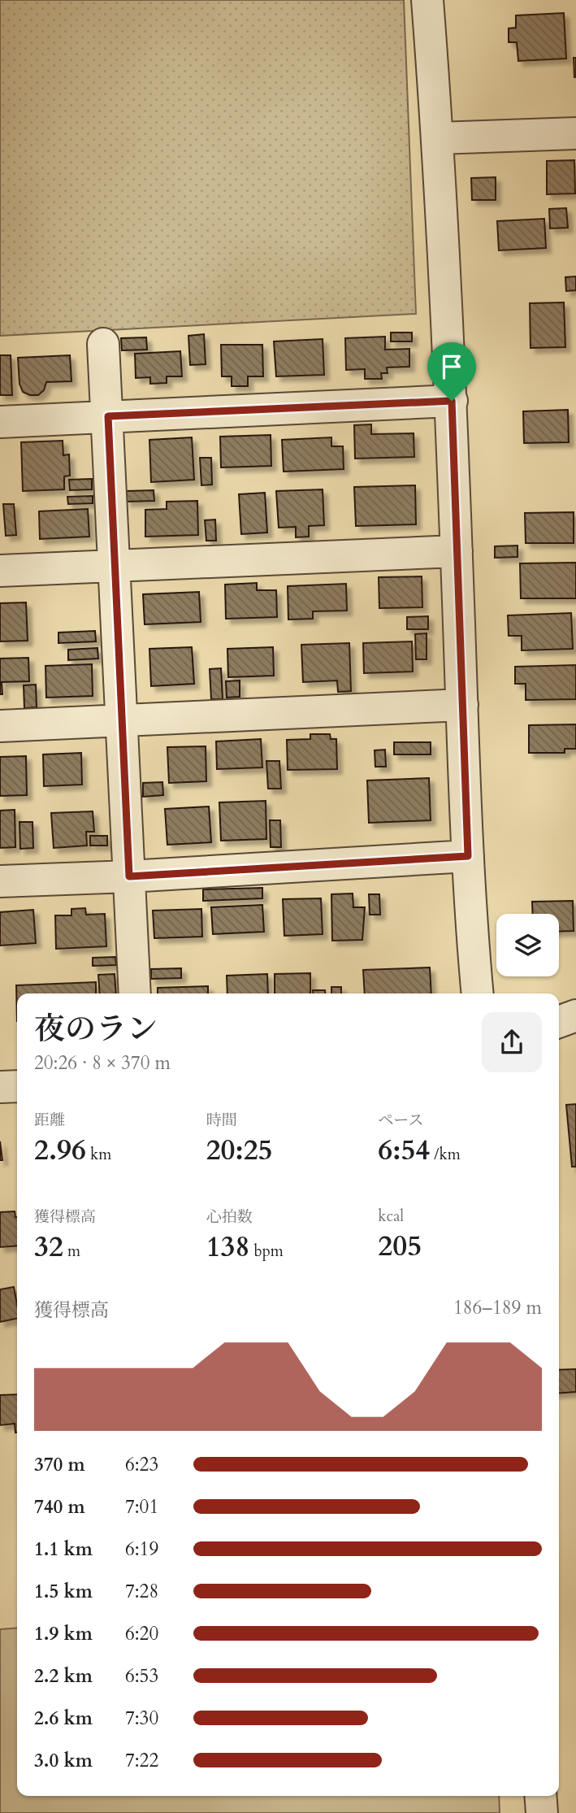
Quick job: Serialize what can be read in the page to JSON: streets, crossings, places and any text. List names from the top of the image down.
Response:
{
  "page": {
    "heading": ["夜のラン", "20:26 · 8 × 370 m"],
    "stats": [
      ["距離", "2.96 km"],
      ["時間", "20:25"],
      ["ペース", "6:54 /km"],
      ["獲得標高", "32 m"],
      ["心拍数", "138 bpm"],
      ["kcal", "205"]
    ],
    "chart": ["獲得標高", "186–189 m"],
    "list": [
      {
        "name": "370 m",
        "note": "6:23"
      },
      {
        "name": "740 m",
        "note": "7:01"
      },
      {
        "name": "1.1 km",
        "note": "6:19"
      },
      {
        "name": "1.5 km",
        "note": "7:28"
      },
      {
        "name": "1.9 km",
        "note": "6:20"
      },
      {
        "name": "2.2 km",
        "note": "6:53"
      },
      {
        "name": "2.6 km",
        "note": "7:30"
      },
      {
        "name": "3.0 km",
        "note": "7:22"
      }
    ]
  }
}
